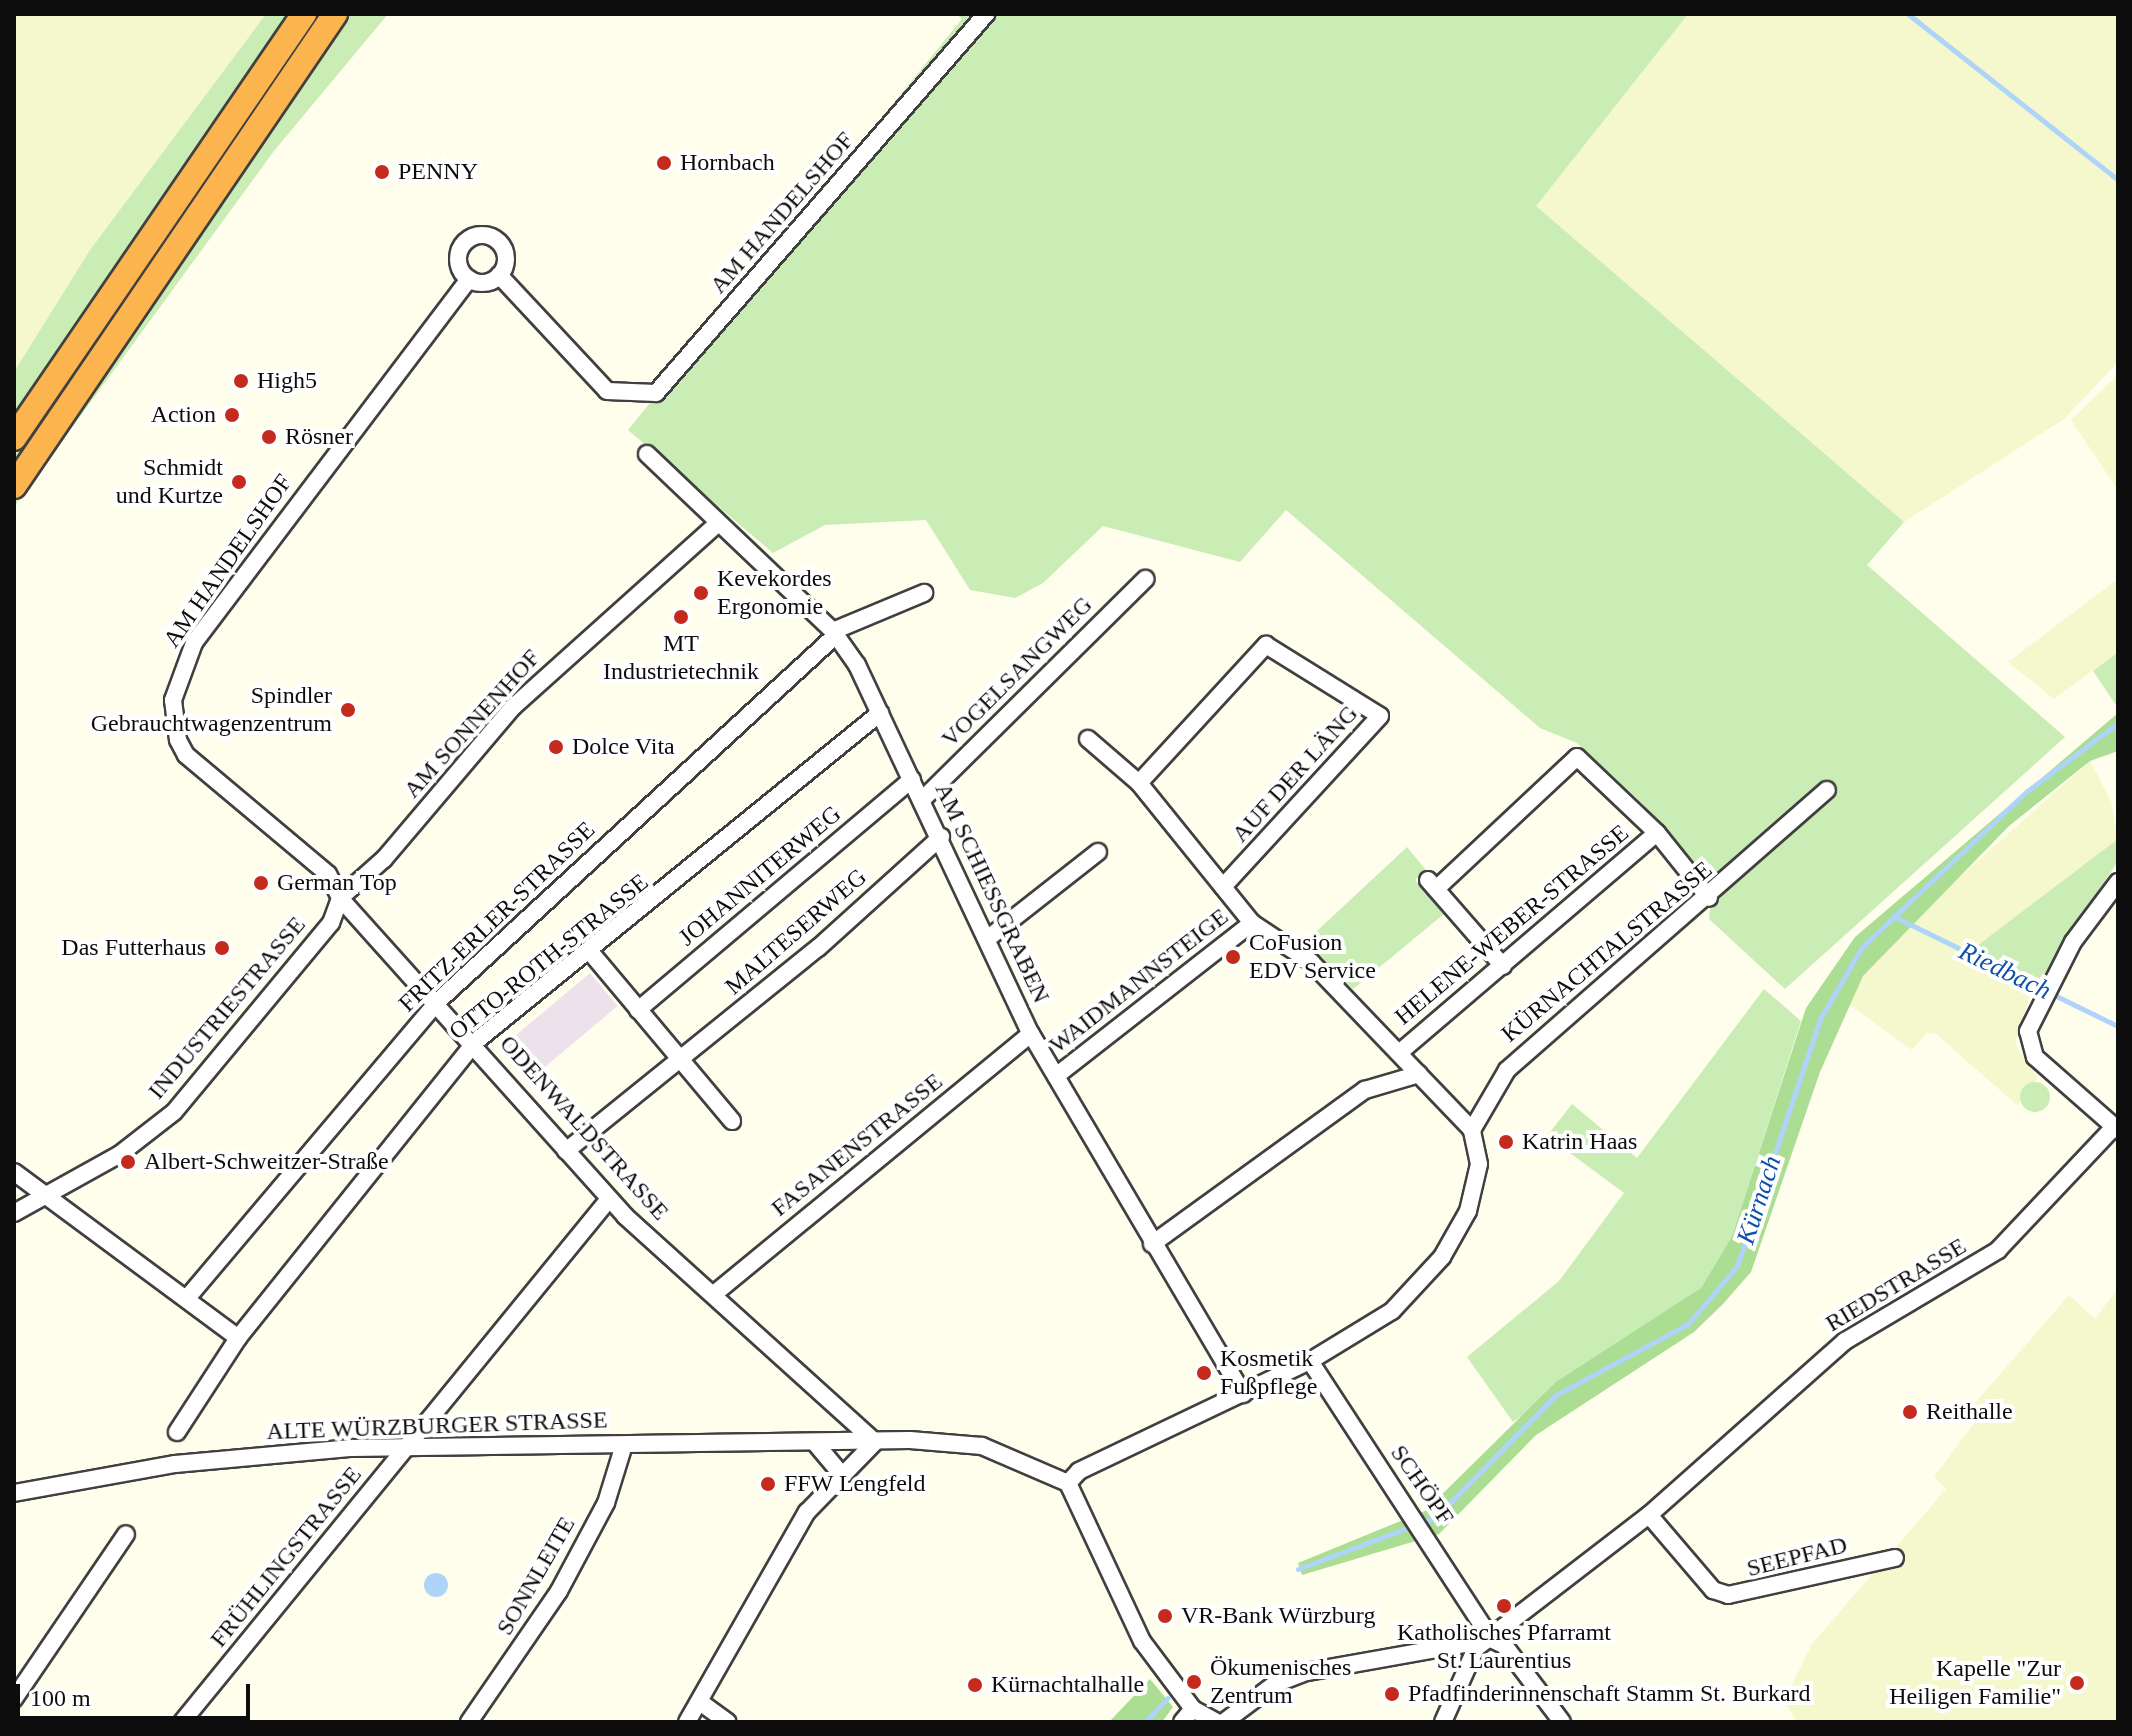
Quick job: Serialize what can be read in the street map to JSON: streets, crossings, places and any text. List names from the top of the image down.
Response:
{
  "streets": {
    "street": [
      "AM HANDELSHOF",
      "VOGELSANGWEG",
      "AM SONNENHOF",
      "AUF DER LÄNG",
      "JOHANNITERWEG",
      "AM SCHIESSGRABEN",
      "FRITZ-ERLER-STRASSE",
      "HELENE-WEBER-STRASSE",
      "MALTESERWEG",
      "KÜRNACHTALSTRASSE",
      "OTTO-ROTH-STRASSE",
      "WAIDMANNSTEIGE",
      "INDUSTRIESTRASSE",
      "ODENWALDSTRASSE",
      "FASANENSTRASSE",
      "RIEDSTRASSE",
      "ALTE WÜRZBURGER STRASSE",
      "SCHÖPF",
      "FRÜHLINGSTRASSE",
      "SEEPFAD",
      "SONNLEITE"
    ]
  },
  "crossings": [
    ["AM HANDELSHOF", "AM SONNENHOF"],
    ["AM HANDELSHOF", "INDUSTRIESTRASSE"],
    ["AM HANDELSHOF", "ODENWALDSTRASSE"],
    ["VOGELSANGWEG", "AM SCHIESSGRABEN"],
    ["AM SONNENHOF", "AM SCHIESSGRABEN"],
    ["AM SONNENHOF", "INDUSTRIESTRASSE"],
    ["AM SONNENHOF", "ODENWALDSTRASSE"],
    ["AUF DER LÄNG", "WAIDMANNSTEIGE"],
    ["JOHANNITERWEG", "AM SCHIESSGRABEN"],
    ["AM SCHIESSGRABEN", "FRITZ-ERLER-STRASSE"],
    ["AM SCHIESSGRABEN", "MALTESERWEG"],
    ["AM SCHIESSGRABEN", "OTTO-ROTH-STRASSE"],
    ["AM SCHIESSGRABEN", "WAIDMANNSTEIGE"],
    ["AM SCHIESSGRABEN", "FASANENSTRASSE"],
    ["FRITZ-ERLER-STRASSE", "ODENWALDSTRASSE"],
    ["HELENE-WEBER-STRASSE", "WAIDMANNSTEIGE"],
    ["MALTESERWEG", "ODENWALDSTRASSE"],
    ["KÜRNACHTALSTRASSE", "WAIDMANNSTEIGE"],
    ["OTTO-ROTH-STRASSE", "ODENWALDSTRASSE"],
    ["INDUSTRIESTRASSE", "ODENWALDSTRASSE"],
    ["ODENWALDSTRASSE", "FASANENSTRASSE"],
    ["ODENWALDSTRASSE", "ALTE WÜRZBURGER STRASSE"],
    ["ODENWALDSTRASSE", "FRÜHLINGSTRASSE"],
    ["RIEDSTRASSE", "SCHÖPF"],
    ["RIEDSTRASSE", "SEEPFAD"],
    ["ALTE WÜRZBURGER STRASSE", "FRÜHLINGSTRASSE"],
    ["ALTE WÜRZBURGER STRASSE", "SONNLEITE"]
  ],
  "water": ["Riedbach", "Kürnach"],
  "places": [
    "Hornbach",
    "PENNY",
    "High5",
    "Action",
    "Rösner",
    "Schmidt und Kurtze",
    "Kevekordes Ergonomie",
    "MT Industrietechnik",
    "Spindler Gebrauchtwagenzentrum",
    "Dolce Vita",
    "German Top",
    "Das Futterhaus",
    "CoFusion EDV Service",
    "Katrin Haas",
    "Albert-Schweitzer-Straße",
    "Kosmetik Fußpflege",
    "Reithalle",
    "FFW Lengfeld",
    "Katholisches Pfarramt St. Laurentius",
    "VR-Bank Würzburg",
    "Ökumenisches Zentrum",
    "Kapelle \"Zur Heiligen Familie\"",
    "Kürnachtalhalle",
    "Pfadfinderinnenschaft Stamm St. Burkard"
  ],
  "scale_bar": "100 m"
}
